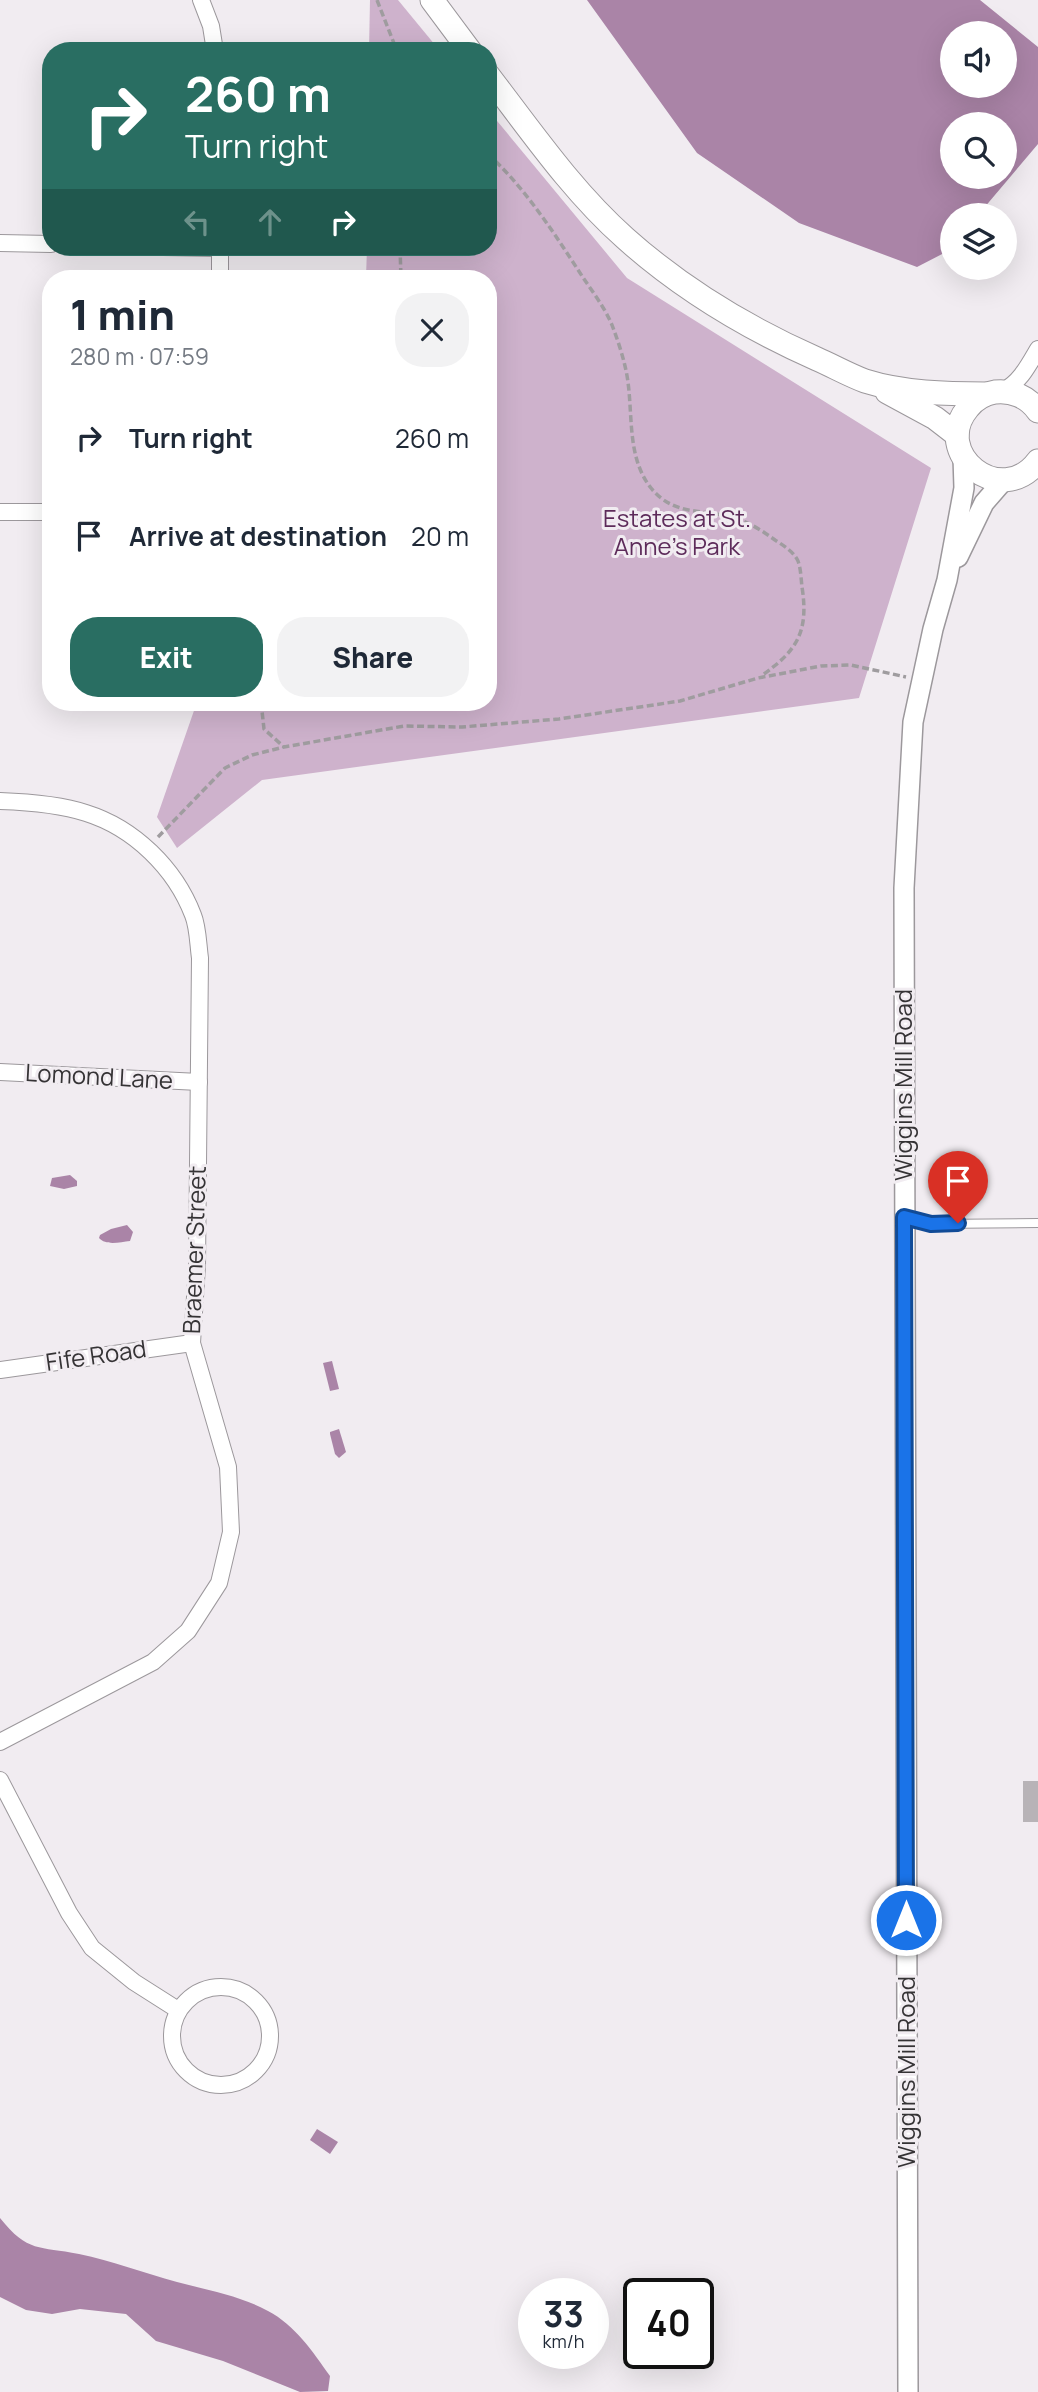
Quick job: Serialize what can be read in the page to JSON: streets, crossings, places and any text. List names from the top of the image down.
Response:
{
  "streets": {
    "street": [
      "Lomond Lane",
      "Wiggins Mill Road",
      "Braemer Street",
      "Fife Road"
    ]
  },
  "crossings": [
    ["Lomond Lane", "Braemer Street"],
    ["Braemer Street", "Fife Road"]
  ],
  "parks": ["Estates at St. Anne's Park"],
  "page": {
    "turn": ["260 m", "Turn right"],
    "heading": ["1 min", "280 m · 07:59"],
    "list": [
      {
        "name": "Turn right",
        "value": "260 m"
      },
      {
        "name": "Arrive at destination",
        "value": "20 m"
      }
    ],
    "buttons": ["Exit", "Share"],
    "speed": "33 km/h",
    "limit": "40"
  }
}
